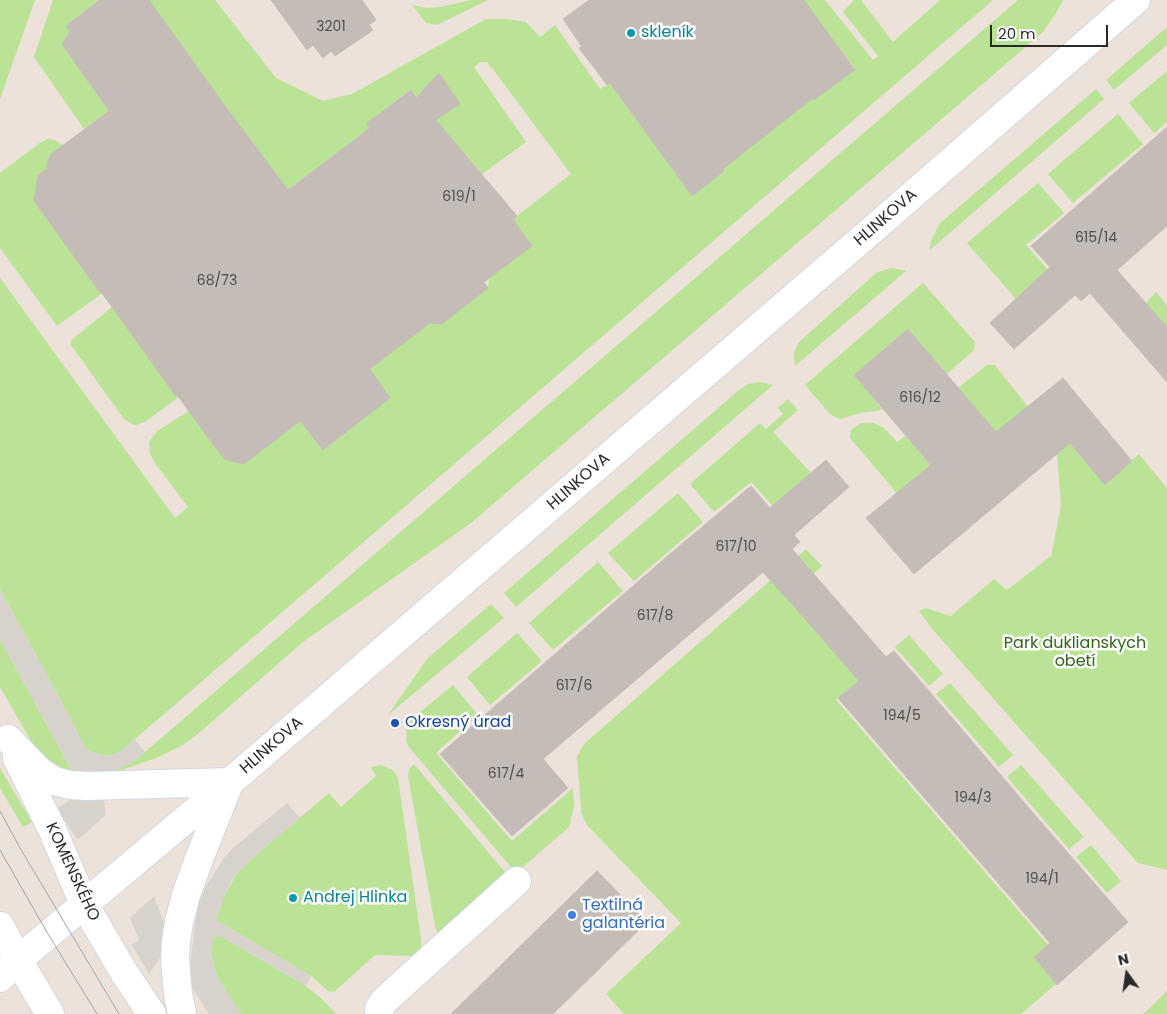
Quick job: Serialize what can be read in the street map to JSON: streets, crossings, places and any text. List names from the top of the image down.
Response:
{
  "streets": {
    "main road": ["HLINKOVA", "KOMENSKÉHO"]
  },
  "crossings": [
    ["HLINKOVA", "KOMENSKÉHO"]
  ],
  "parks": ["Park duklianskych obetí"],
  "places": [
    "skleník",
    "Okresný úrad",
    "Andrej Hlinka",
    "Textilná galantéria"
  ],
  "house_numbers": [
    "3201",
    "619/1",
    "615/14",
    "68/73",
    "616/12",
    "617/10",
    "617/8",
    "617/6",
    "194/5",
    "617/4",
    "194/3",
    "194/1"
  ],
  "scale_bar": "20 m",
  "north": "top"
}
